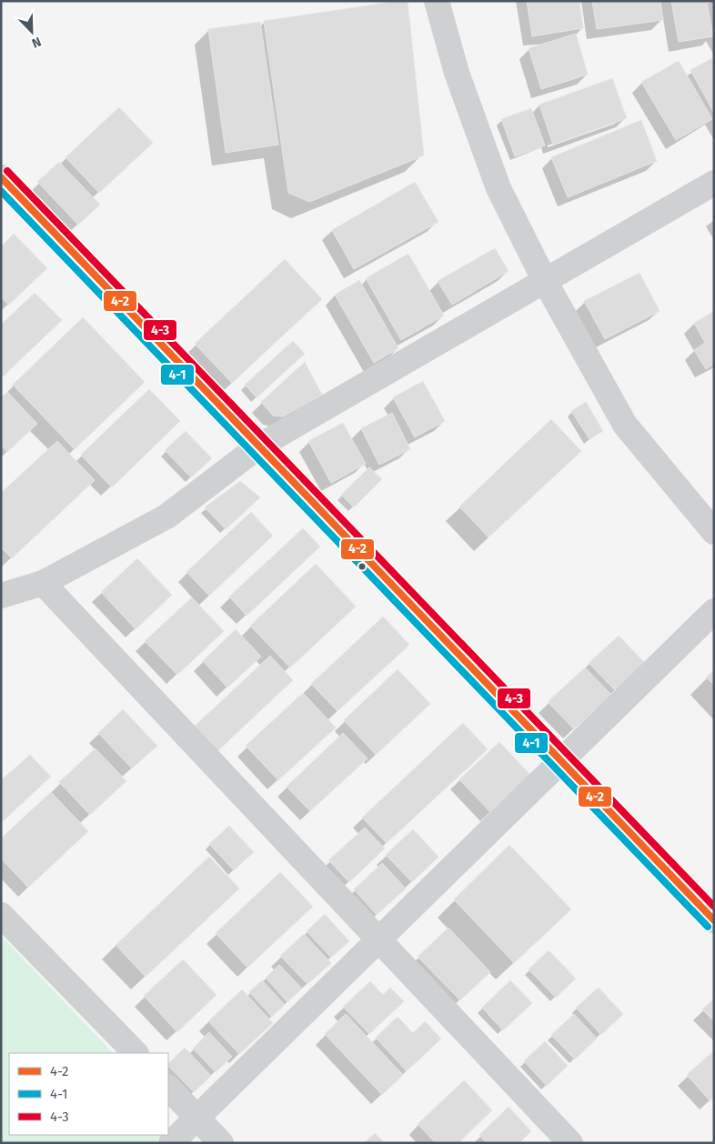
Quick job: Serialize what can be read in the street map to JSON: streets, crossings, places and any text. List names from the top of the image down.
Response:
{
  "lines": ["transit line 4-3", "transit line 4-2", "transit line 4-1"],
  "legend": ["4-2", "4-1", "4-3"],
  "north": "bottom right"
}
